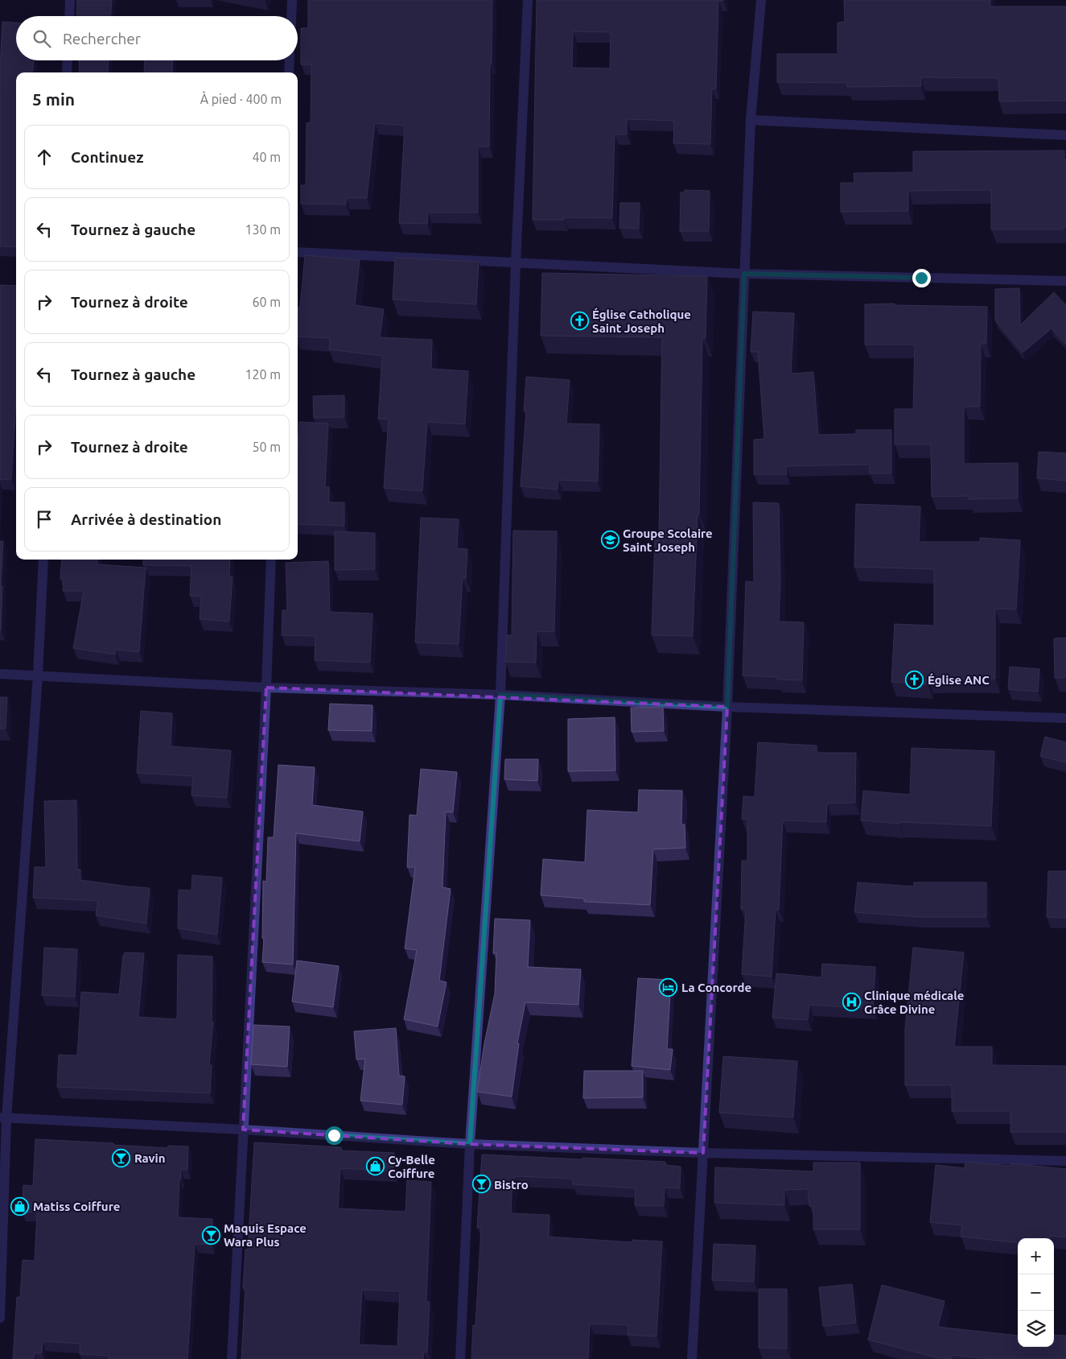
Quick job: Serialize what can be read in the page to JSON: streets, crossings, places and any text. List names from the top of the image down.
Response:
{
  "places": {
    "church": ["Église Catholique Saint Joseph", "Église ANC"],
    "school or university": ["Groupe Scolaire Saint Joseph"],
    "hotel": ["La Concorde"],
    "hospital": ["Clinique médicale Grâce Divine"],
    "bar": ["Ravin", "Bistro", "Maquis Espace Wara Plus"],
    "shop": ["Cy-Belle Coiffure", "Matiss Coiffure"]
  },
  "page": {
    "search": "Rechercher",
    "heading": ["5 min", "À pied · 400 m"],
    "list": [
      ["Continuez", "40 m"],
      ["Tournez à gauche", "130 m"],
      ["Tournez à droite", "60 m"],
      ["Tournez à gauche", "120 m"],
      ["Tournez à droite", "50 m"],
      "Arrivée à destination"
    ],
    "map_buttons": ["+", "−"]
  }
}
